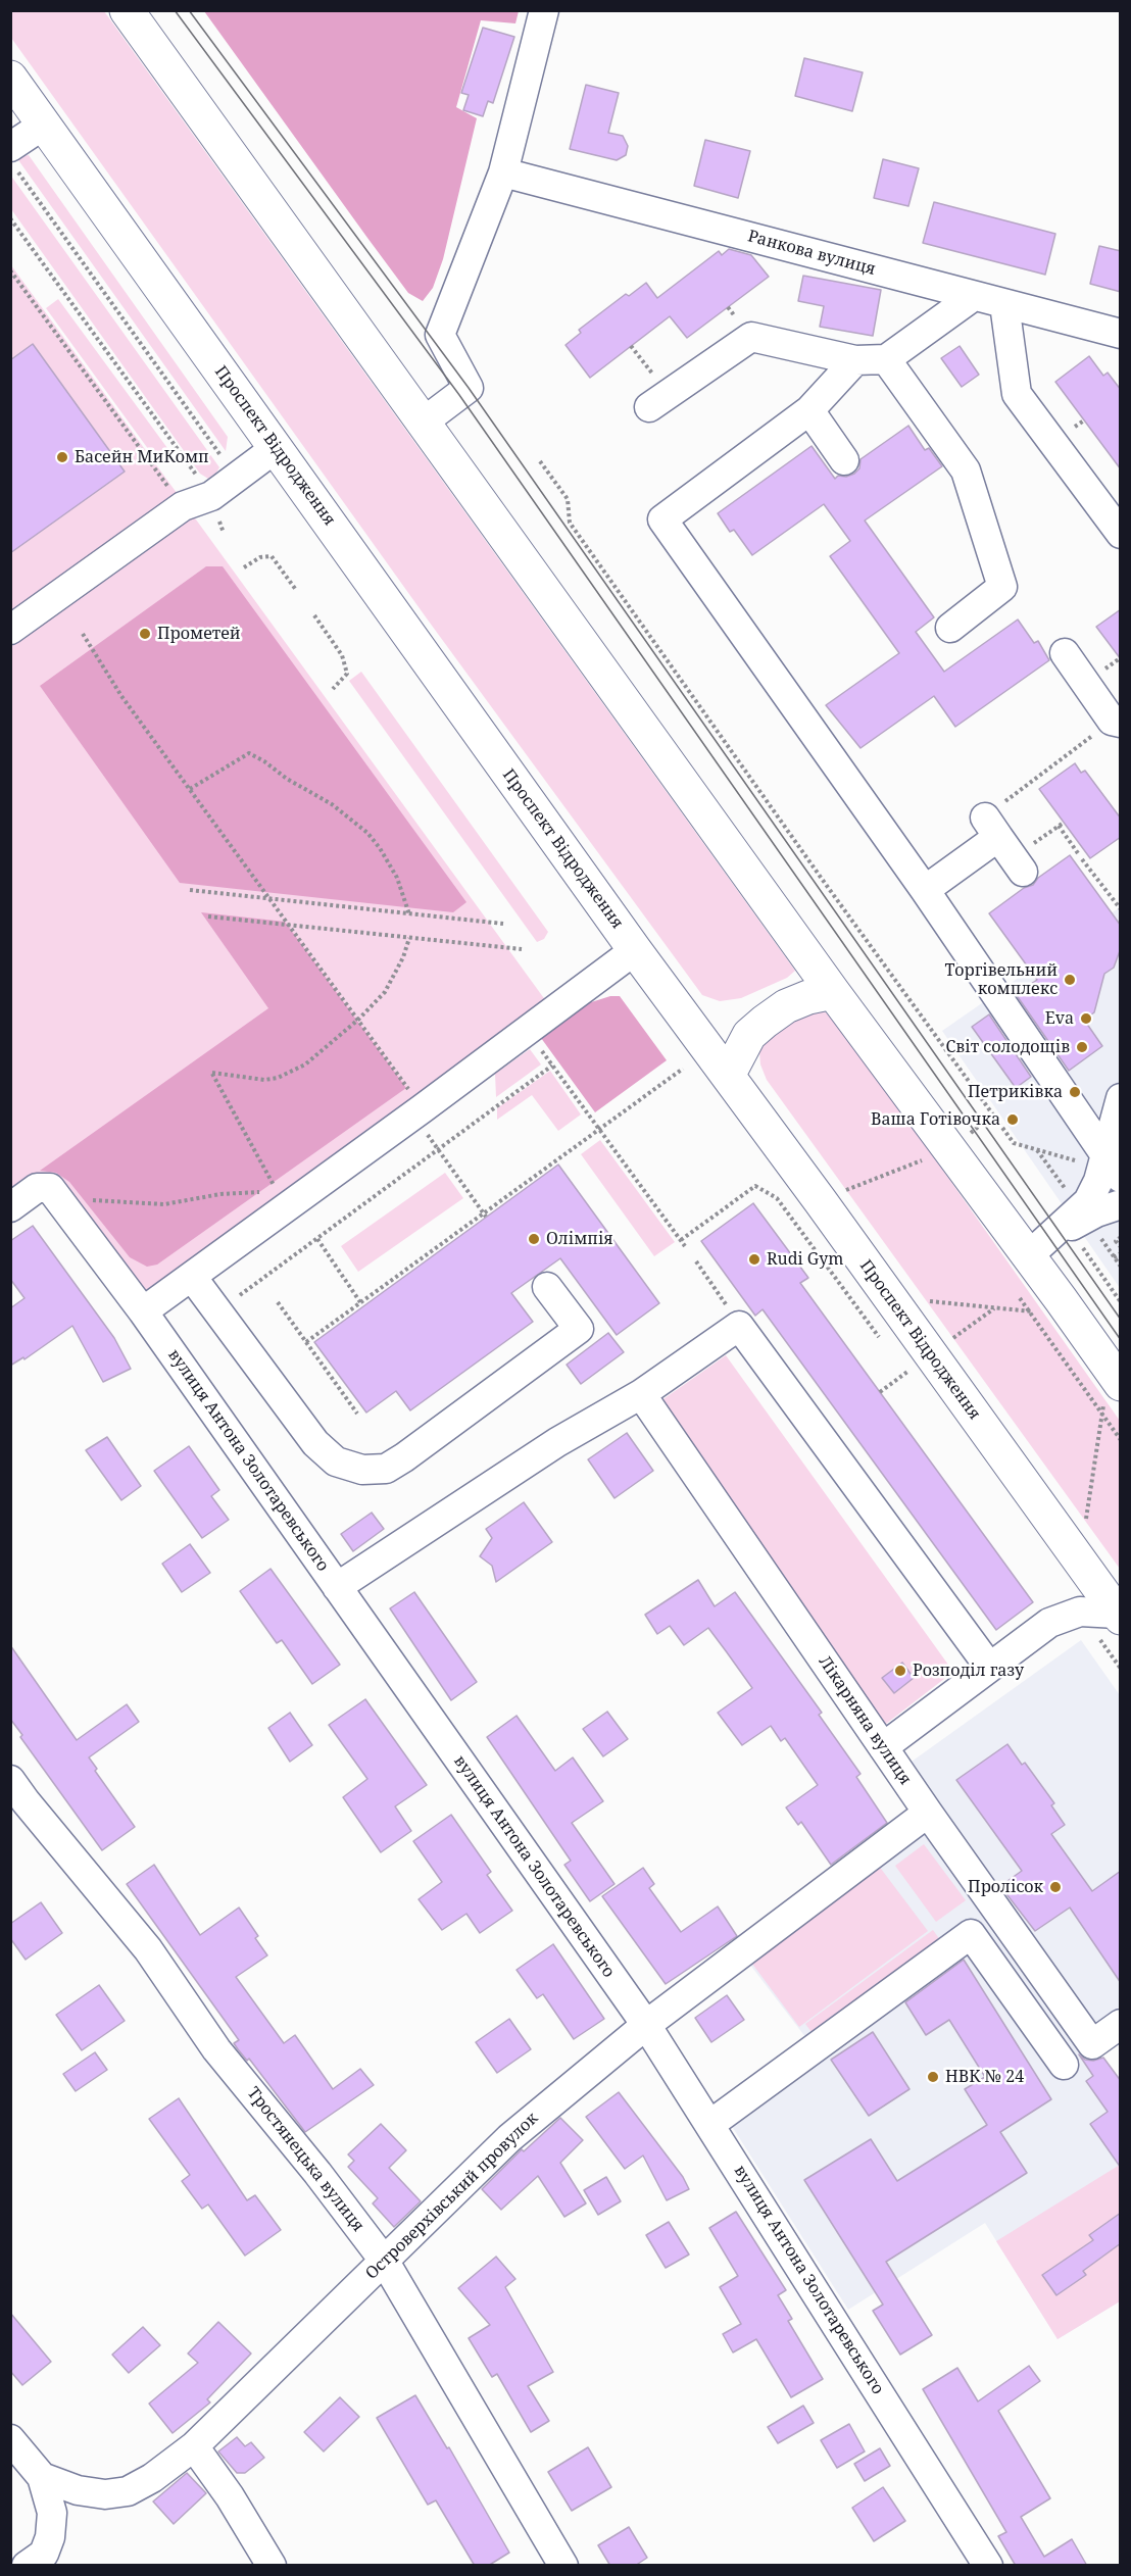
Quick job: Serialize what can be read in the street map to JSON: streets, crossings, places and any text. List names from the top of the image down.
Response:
{
  "streets": {
    "main road": ["Проспект Відродження"],
    "street": [
      "Ранкова вулиця",
      "вулиця Антона Золотаревського",
      "Лікарняна вулиця",
      "Тростянецька вулиця",
      "Островерхівський провулок"
    ]
  },
  "crossings": [
    ["вулиця Антона Золотаревського", "Островерхівський провулок"],
    ["Лікарняна вулиця", "Островерхівський провулок"],
    ["Тростянецька вулиця", "Островерхівський провулок"]
  ],
  "places": [
    "Басейн МиКомп",
    "Прометей",
    "Торгівельний комплекс",
    "Eva",
    "Світ солодощів",
    "Петриківка",
    "Ваша Готівочка",
    "Олімпія",
    "Rudi Gym",
    "Розподіл газу",
    "Пролісок",
    "НВК № 24"
  ]
}
